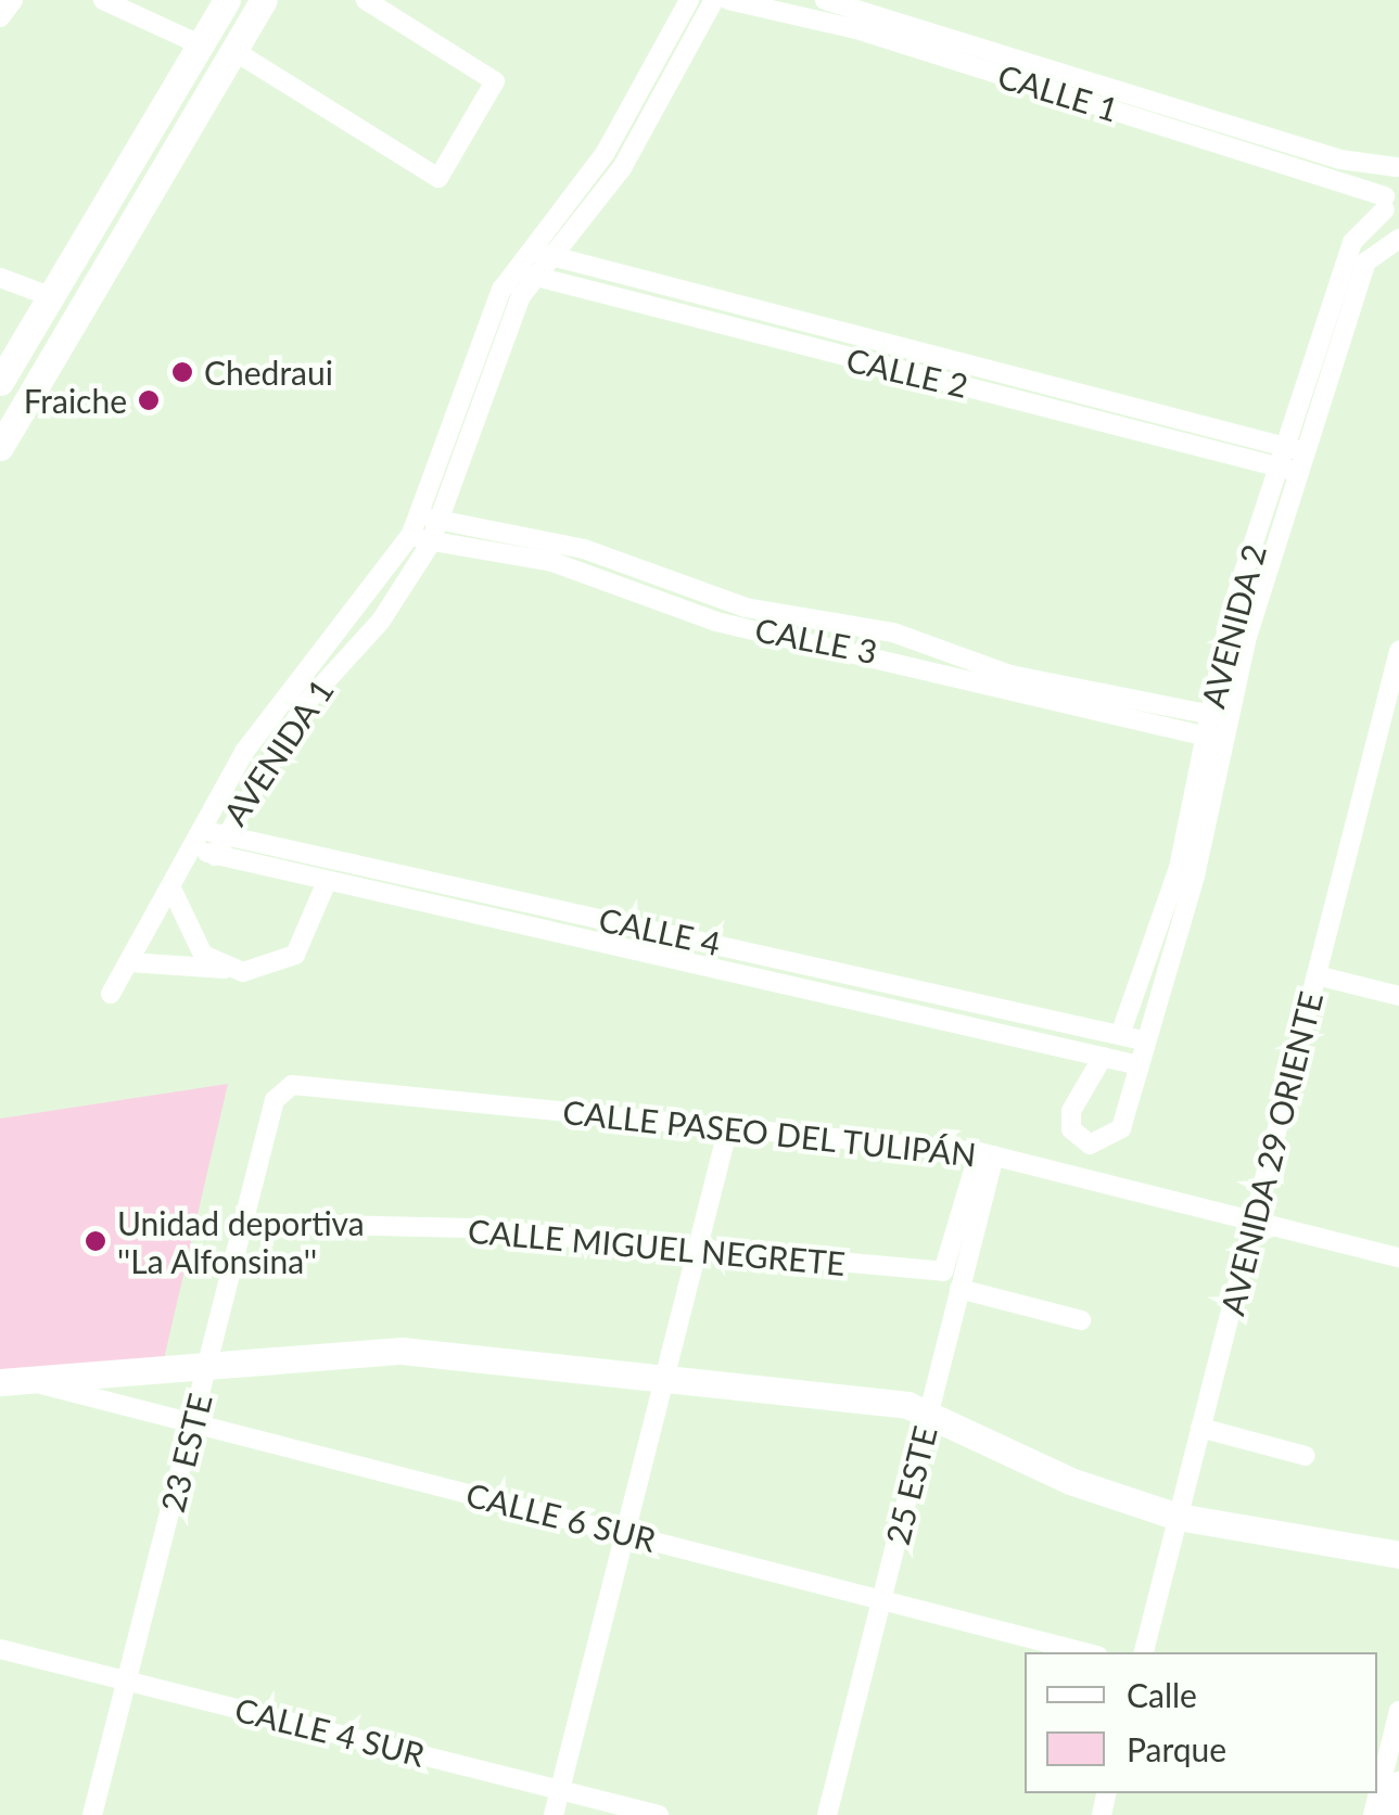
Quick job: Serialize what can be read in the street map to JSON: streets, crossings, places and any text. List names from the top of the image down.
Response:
{
  "streets": {
    "street": [
      "CALLE 1",
      "CALLE 2",
      "AVENIDA 2",
      "CALLE 3",
      "AVENIDA 1",
      "CALLE 4",
      "CALLE PASEO DEL TULIPÁN",
      "AVENIDA 29 ORIENTE",
      "CALLE MIGUEL NEGRETE",
      "23 ESTE",
      "25 ESTE",
      "CALLE 6 SUR",
      "CALLE 4 SUR"
    ]
  },
  "crossings": [
    ["CALLE 1", "AVENIDA 2"],
    ["CALLE 2", "AVENIDA 2"],
    ["CALLE 2", "AVENIDA 1"],
    ["AVENIDA 2", "CALLE 3"],
    ["AVENIDA 2", "CALLE 4"],
    ["CALLE 3", "AVENIDA 1"],
    ["AVENIDA 1", "CALLE 4"],
    ["CALLE PASEO DEL TULIPÁN", "AVENIDA 29 ORIENTE"],
    ["CALLE PASEO DEL TULIPÁN", "CALLE MIGUEL NEGRETE"],
    ["CALLE PASEO DEL TULIPÁN", "23 ESTE"],
    ["CALLE PASEO DEL TULIPÁN", "25 ESTE"],
    ["CALLE MIGUEL NEGRETE", "23 ESTE"],
    ["CALLE MIGUEL NEGRETE", "25 ESTE"],
    ["23 ESTE", "CALLE 6 SUR"],
    ["23 ESTE", "CALLE 4 SUR"],
    ["25 ESTE", "CALLE 6 SUR"]
  ],
  "places": ["Chedraui", "Fraiche", "Unidad deportiva ''La Alfonsina''"],
  "legend": ["Calle", "Parque"]
}
